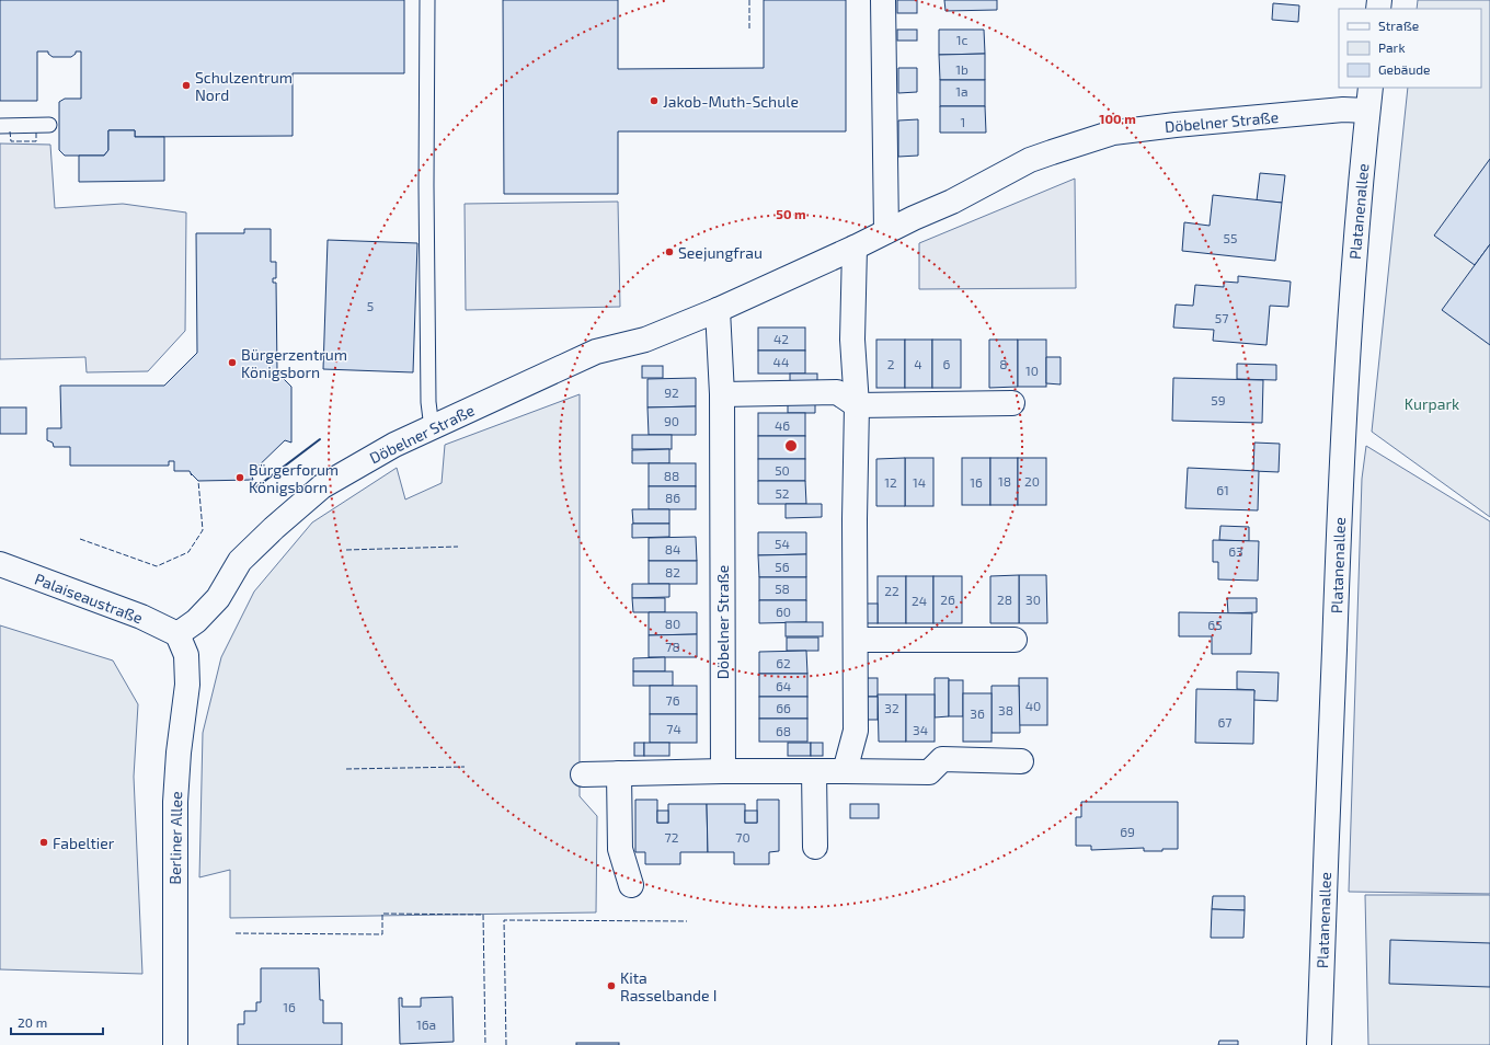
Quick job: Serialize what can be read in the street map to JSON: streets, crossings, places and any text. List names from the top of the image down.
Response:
{
  "streets": {
    "street": [
      "Döbelner Straße",
      "Platanenallee",
      "Palaiseaustraße",
      "Berliner Allee"
    ]
  },
  "crossings": [
    ["Döbelner Straße", "Platanenallee"],
    ["Döbelner Straße", "Palaiseaustraße"],
    ["Döbelner Straße", "Berliner Allee"],
    ["Palaiseaustraße", "Berliner Allee"]
  ],
  "parks": ["Kurpark"],
  "places": [
    "Schulzentrum Nord",
    "Jakob-Muth-Schule",
    "Seejungfrau",
    "Bürgerzentrum Königsborn",
    "Bürgerforum Königsborn",
    "Fabeltier",
    "Kita Rasselbande I"
  ],
  "house_numbers": [
    "1c",
    "1b",
    "1a",
    "1",
    "55",
    "5",
    "57",
    "42",
    "44",
    "2",
    "4",
    "6",
    "8",
    "10",
    "92",
    "59",
    "90",
    "46",
    "50",
    "88",
    "18",
    "20",
    "12",
    "14",
    "16",
    "61",
    "52",
    "86",
    "54",
    "84",
    "63",
    "56",
    "82",
    "58",
    "22",
    "26",
    "28",
    "30",
    "24",
    "60",
    "80",
    "65",
    "78",
    "62",
    "64",
    "76",
    "40",
    "66",
    "32",
    "38",
    "36",
    "67",
    "74",
    "34",
    "68",
    "69",
    "72",
    "70",
    "16",
    "16a"
  ],
  "legend": ["Straße", "Park", "Gebäude"],
  "scale_bar": "20 m",
  "rings": ["100 m", "50 m"]
}
